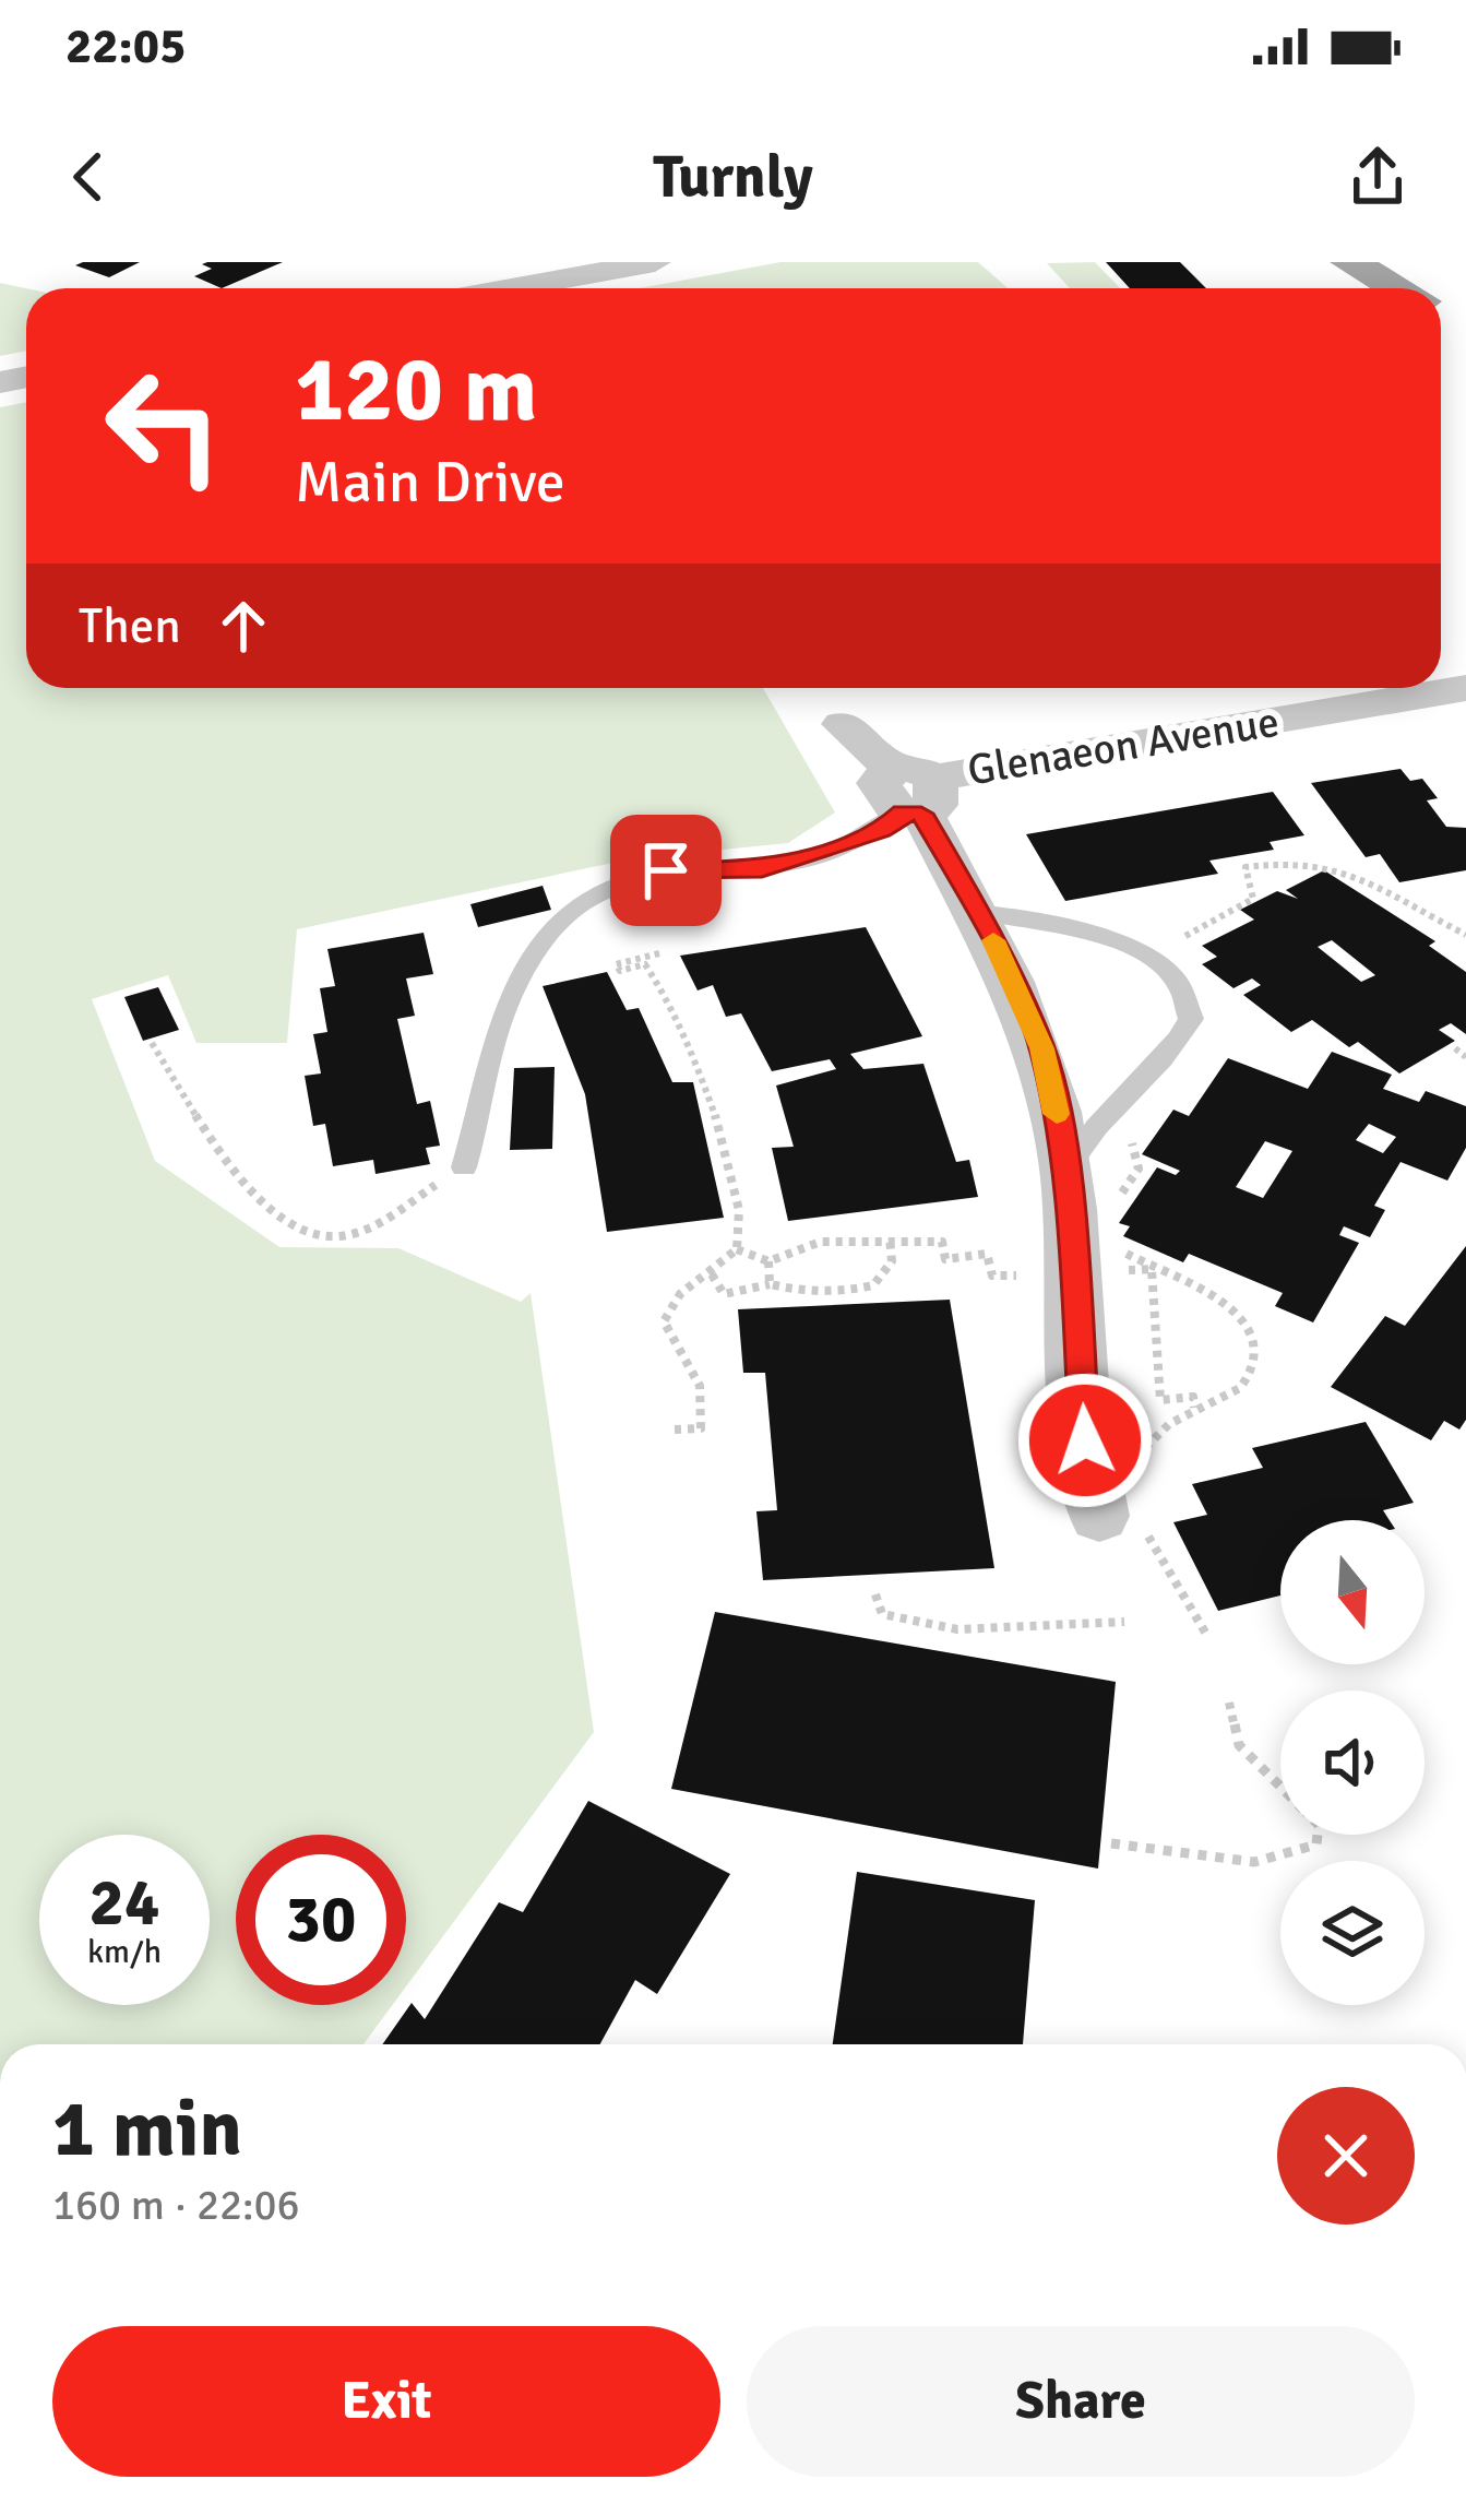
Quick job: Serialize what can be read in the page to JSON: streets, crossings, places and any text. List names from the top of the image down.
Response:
{
  "streets": {
    "street": ["Glenaeon Avenue"]
  },
  "north": "bottom",
  "page": {
    "status": "22:05",
    "header": "Turnly",
    "turn": ["120 m", "Main Drive"],
    "then": "Then",
    "speed": "24 km/h",
    "limit": "30",
    "heading": ["1 min", "160 m · 22:06"],
    "buttons": ["Exit", "Share"]
  }
}
